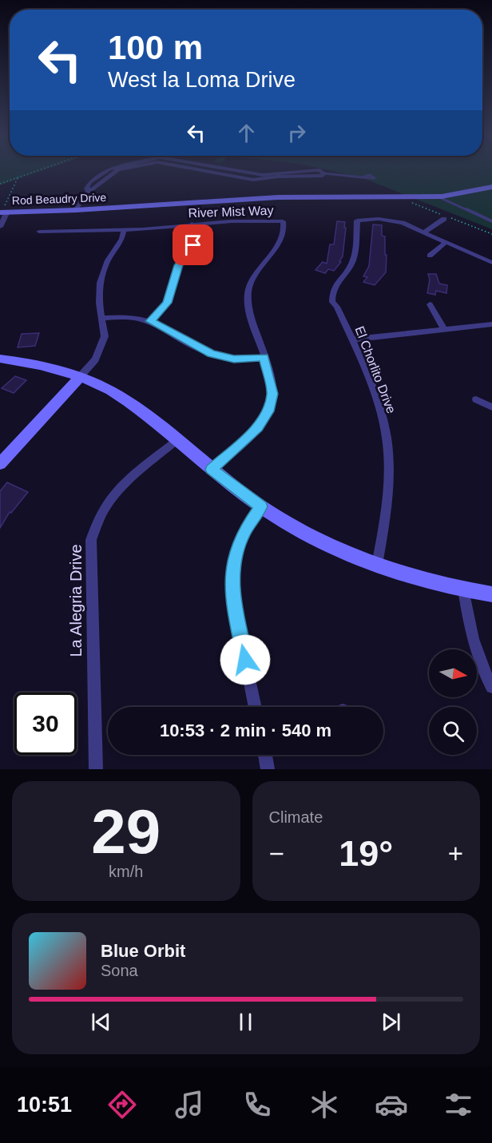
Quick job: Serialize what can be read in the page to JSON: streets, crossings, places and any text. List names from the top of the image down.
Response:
{
  "streets": {
    "street": [
      "Rod Beaudry Drive",
      "River Mist Way",
      "El Chorlito Drive",
      "La Alegria Drive"
    ]
  },
  "north": "right",
  "page": {
    "turn": ["100 m", "West la Loma Drive"],
    "limit": "30",
    "trip": "10:53 · 2 min · 540 m",
    "tile": [
      ["29", "km/h"],
      "Climate"
    ],
    "heat": ["−", "19°", "+"],
    "song": ["Blue Orbit", "Sona"],
    "tabs": "10:51"
  }
}
